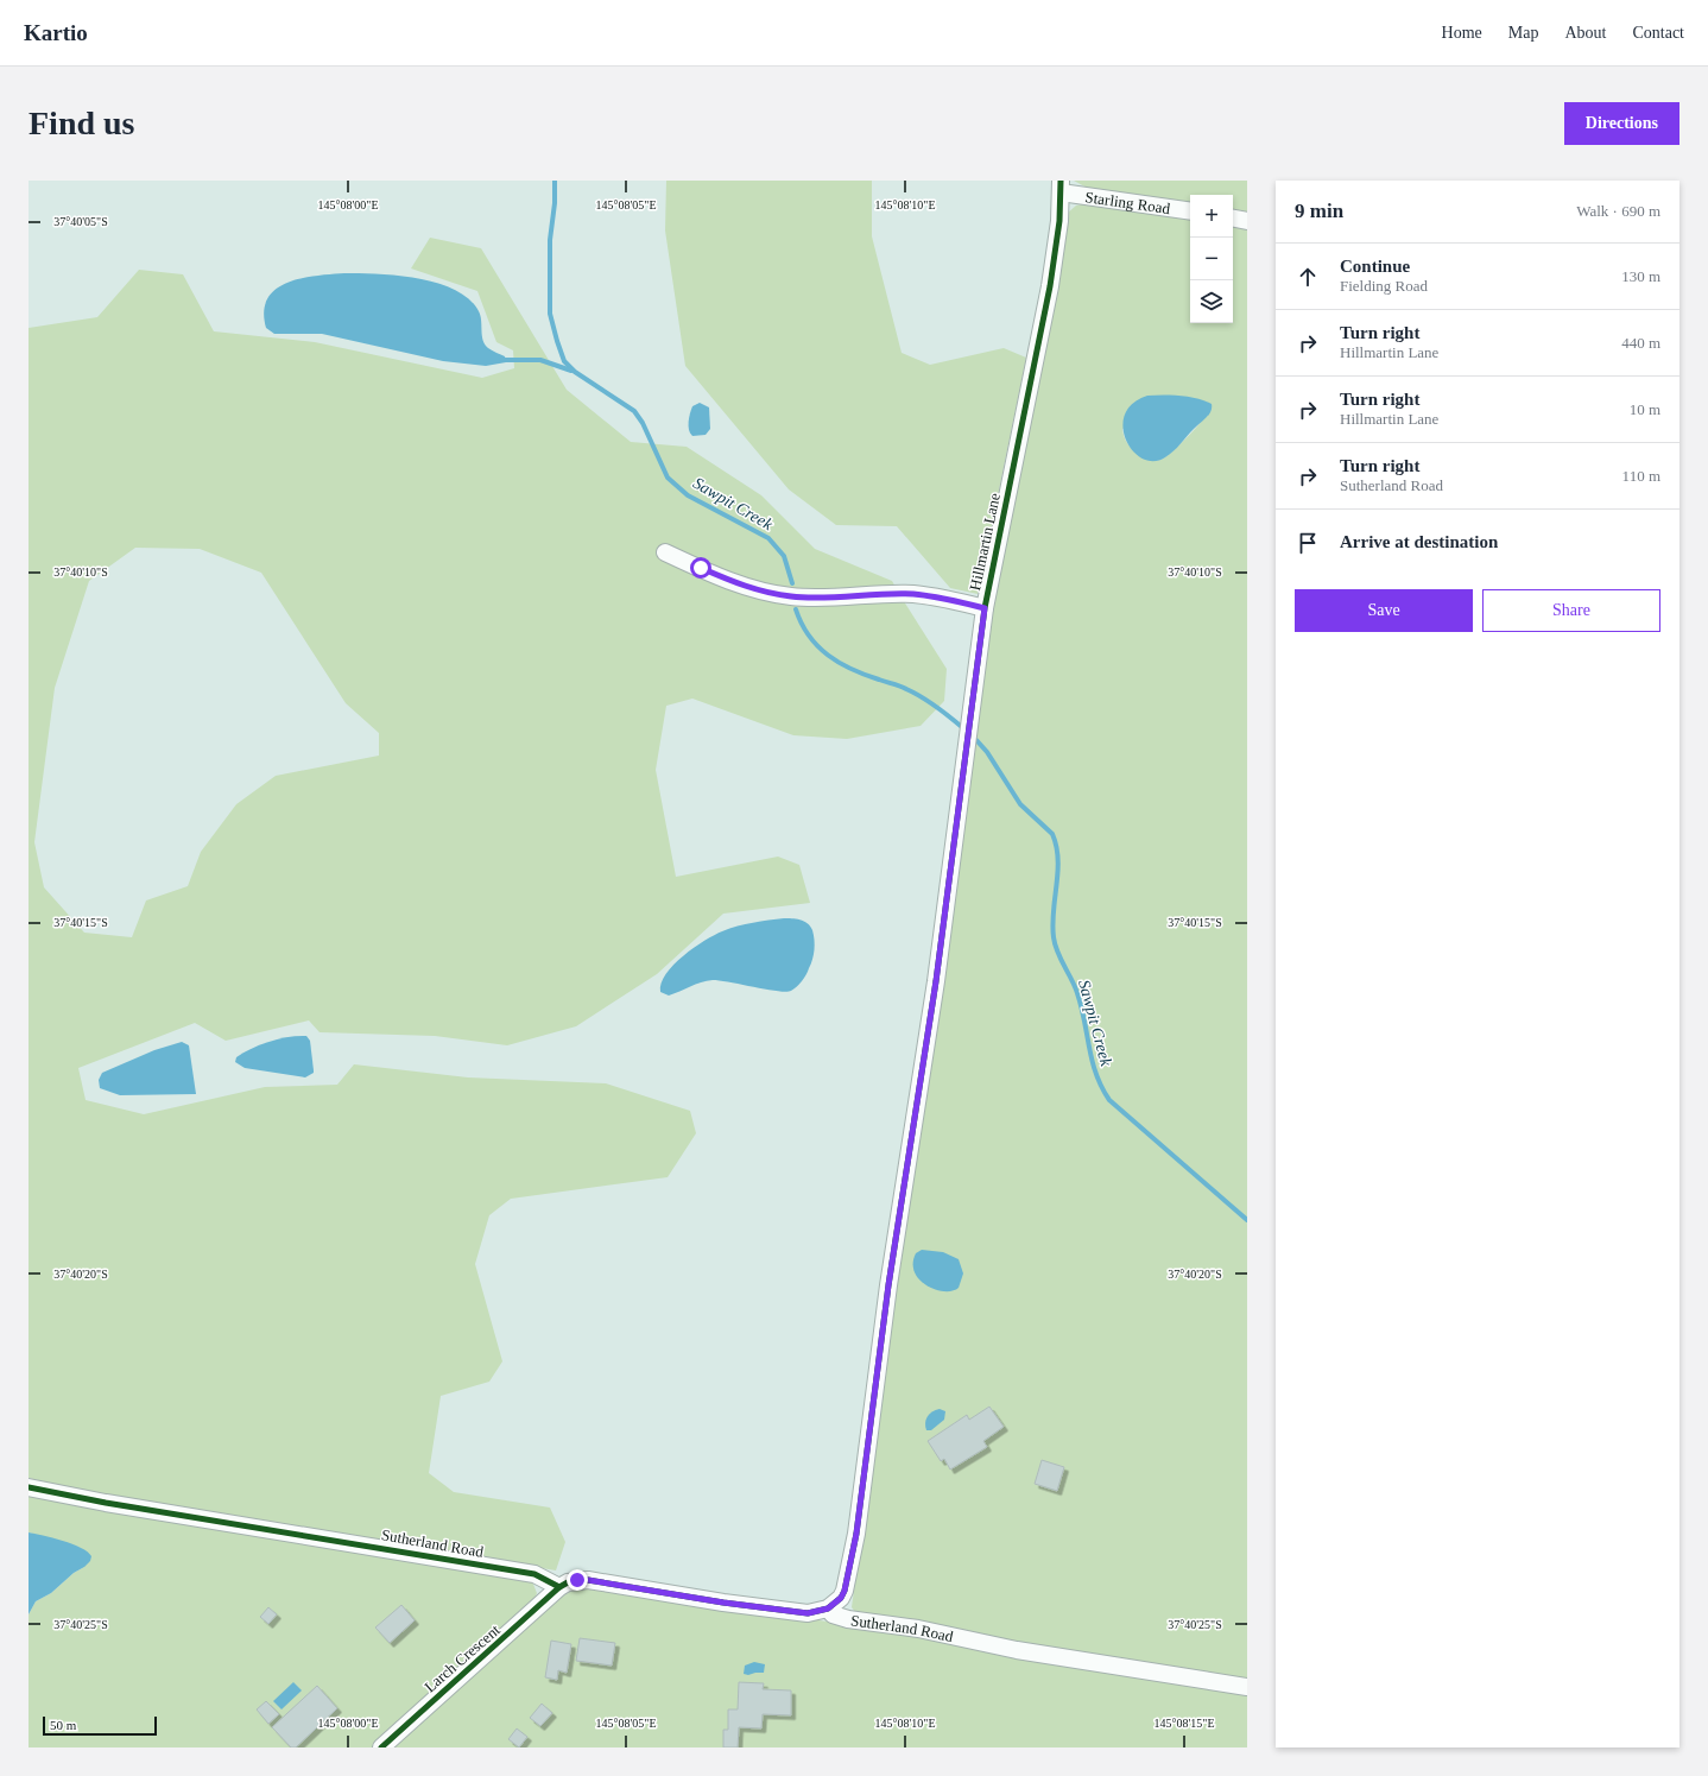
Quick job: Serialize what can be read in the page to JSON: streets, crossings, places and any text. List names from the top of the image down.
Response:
{
  "streets": {
    "street": [
      "Starling Road",
      "Hillmartin Lane",
      "Sutherland Road",
      "Larch Crescent"
    ]
  },
  "crossings": [
    ["Starling Road", "Hillmartin Lane"],
    ["Hillmartin Lane", "Sutherland Road"],
    ["Sutherland Road", "Larch Crescent"]
  ],
  "water": ["Sawpit Creek"],
  "scale_bar": "50 m",
  "page": {
    "header": "Kartio",
    "nav": [
      "Home",
      "Map",
      "About",
      "Contact"
    ],
    "buttons": [
      "Directions",
      ["Save", "Share"]
    ],
    "title": "Find us",
    "heading": ["9 min", "Walk · 690 m"],
    "map_buttons": ["+", "−"],
    "list": [
      ["Continue", "Fielding Road", "130 m"],
      ["Turn right", "Hillmartin Lane", "440 m"],
      ["Turn right", "Hillmartin Lane", "10 m"],
      ["Turn right", "Sutherland Road", "110 m"],
      "Arrive at destination"
    ],
    "scale": "50 m"
  },
  "coordinates": [
    "145°08'00\"E",
    "145°08'05\"E",
    "145°08'10\"E",
    "37°40'05\"S",
    "37°40'10\"S",
    "37°40'15\"S",
    "37°40'20\"S",
    "37°40'25\"S",
    "145°08'15\"E"
  ]
}
